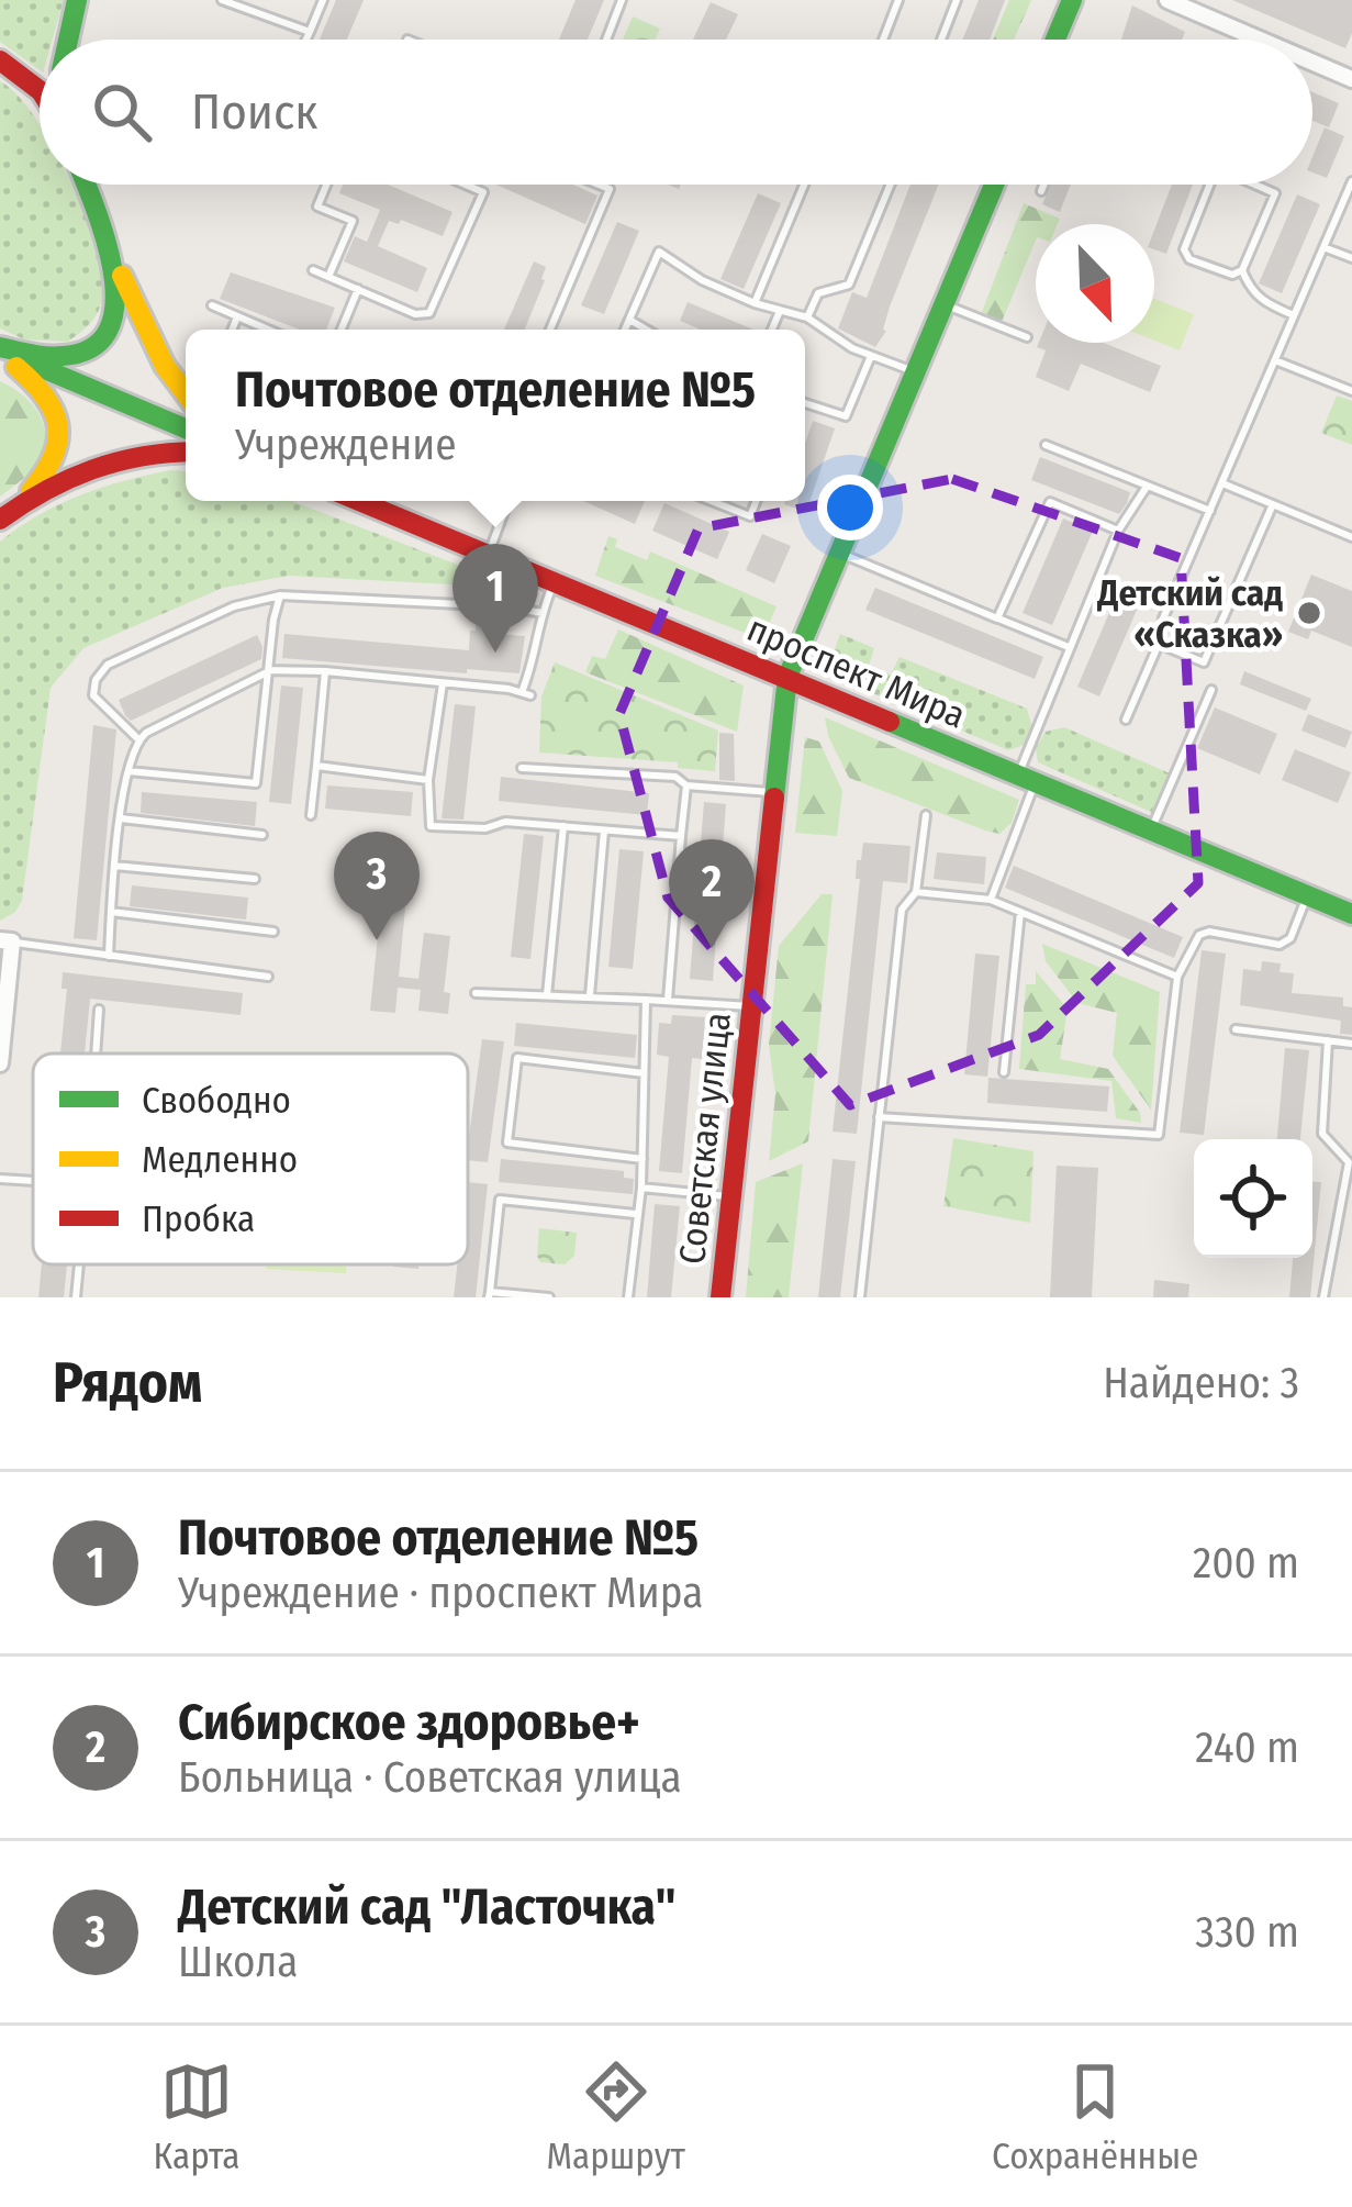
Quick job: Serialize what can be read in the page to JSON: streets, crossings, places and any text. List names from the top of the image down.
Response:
{
  "streets": {
    "main road": ["проспект Мира", "Советская улица"]
  },
  "crossings": [
    ["проспект Мира", "Советская улица"]
  ],
  "places": ["Детский сад «Сказка»"],
  "legend": ["Свободно", "Медленно", "Пробка"],
  "north": "bottom right",
  "page": {
    "search": "Поиск",
    "popup": ["Почтовое отделение №5", "Учреждение"],
    "pins": ["1", "3", "2"],
    "heading": ["Рядом", "Найдено: 3"],
    "list": [
      {
        "mark": "1",
        "name": "Почтовое отделение №5",
        "note": "Учреждение · проспект Мира",
        "value": "200 m"
      },
      {
        "mark": "2",
        "name": "Сибирское здоровье+",
        "note": "Больница · Советская улица",
        "value": "240 m"
      },
      {
        "mark": "3",
        "name": "Детский сад \"Ласточка\"",
        "note": "Школа",
        "value": "330 m"
      }
    ],
    "nav": ["Карта", "Маршрут", "Сохранённые"]
  }
}
